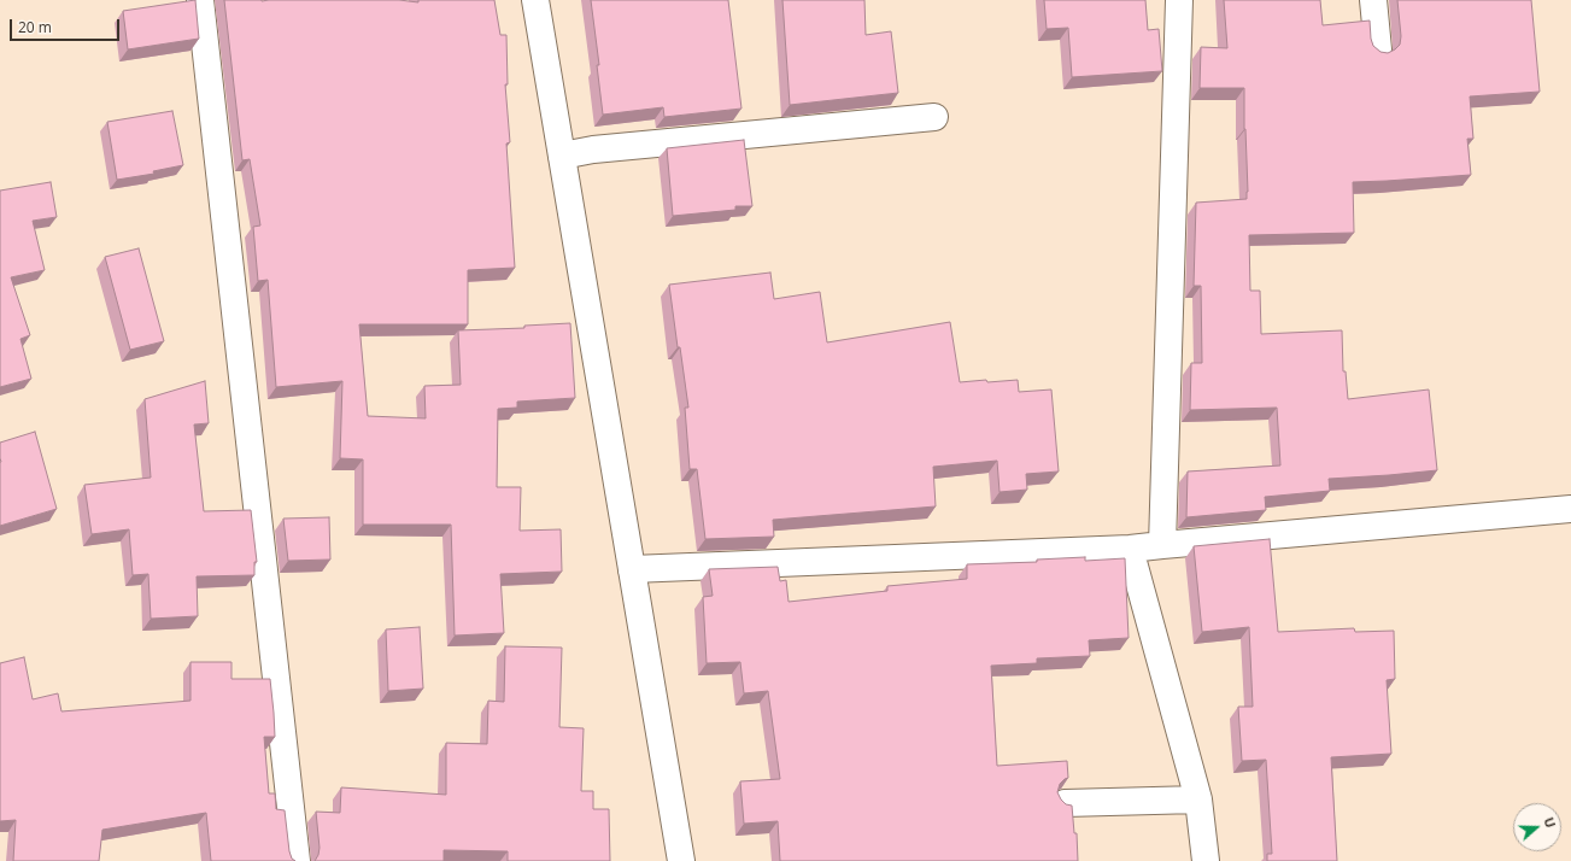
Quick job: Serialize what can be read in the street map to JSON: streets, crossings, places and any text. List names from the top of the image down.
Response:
{
  "scale_bar": "20 m",
  "north": "right"
}
